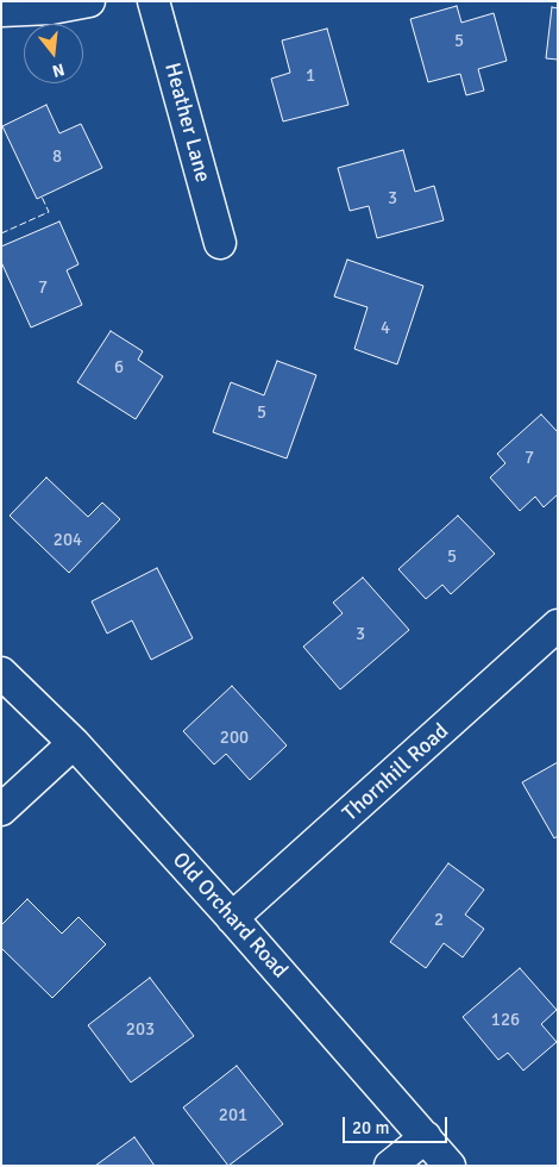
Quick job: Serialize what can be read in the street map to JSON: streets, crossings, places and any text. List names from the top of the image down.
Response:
{
  "streets": {
    "street": ["Heather Lane", "Thornhill Road", "Old Orchard Road"]
  },
  "crossings": [
    ["Thornhill Road", "Old Orchard Road"]
  ],
  "house_numbers": [
    "5",
    "1",
    "8",
    "3",
    "7",
    "4",
    "6",
    "5",
    "7",
    "204",
    "5",
    "3",
    "200",
    "2",
    "126",
    "203",
    "201"
  ],
  "scale_bar": "20 m",
  "north": "bottom"
}
